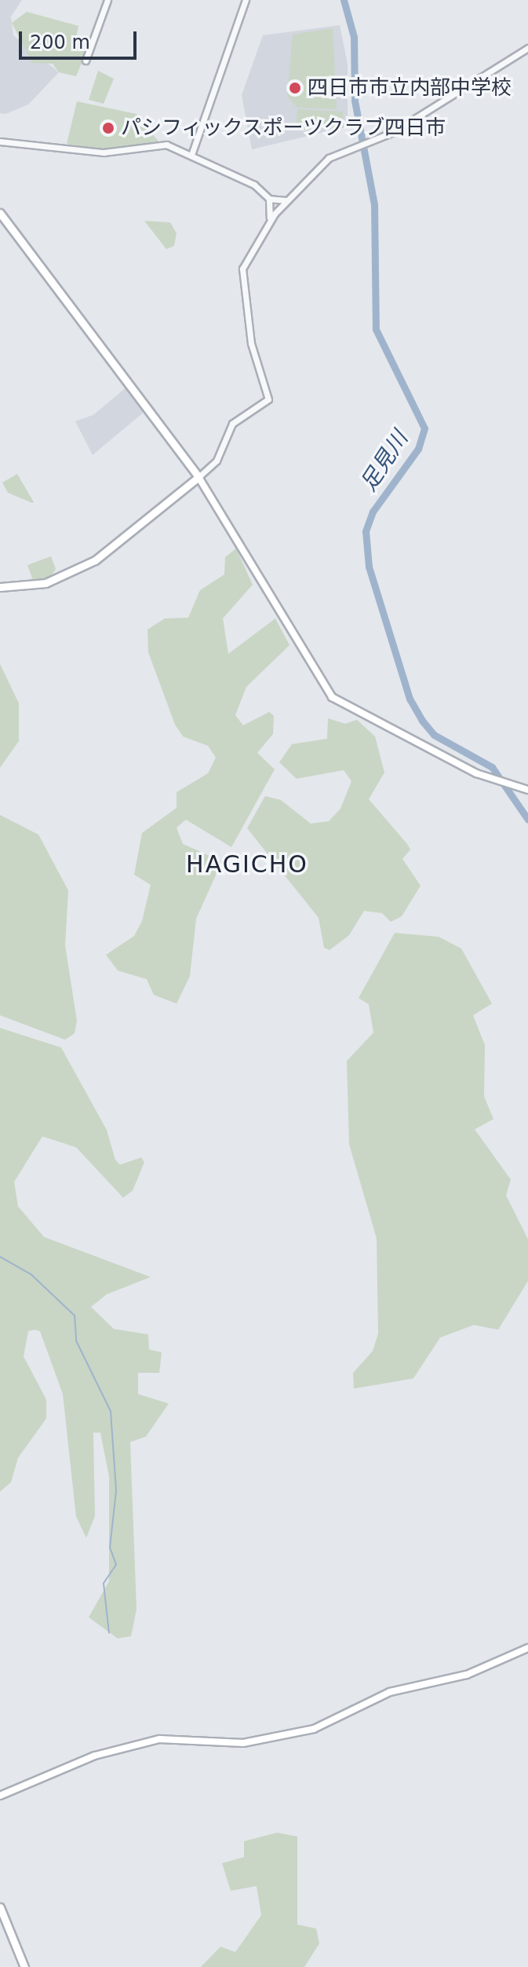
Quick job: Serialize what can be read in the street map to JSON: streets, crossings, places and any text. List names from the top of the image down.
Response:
{
  "districts": ["HAGICHO"],
  "water": ["足見川"],
  "places": ["四日市市立内部中学校", "パシフィックスポーツクラブ四日市"],
  "scale_bar": "200 m"
}
